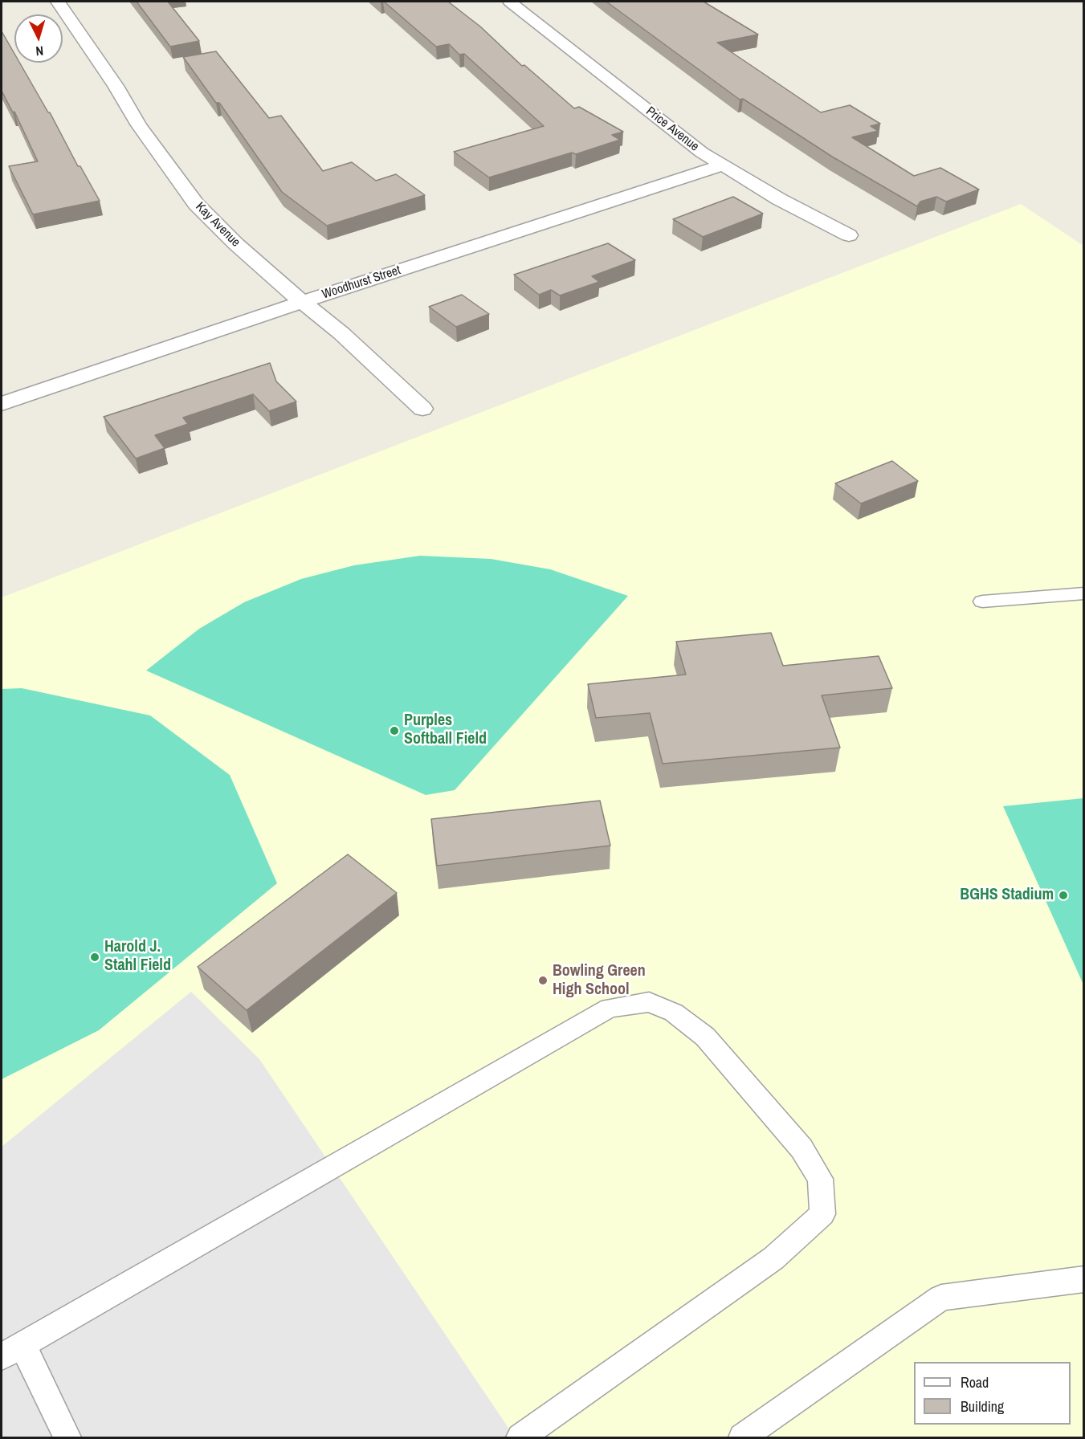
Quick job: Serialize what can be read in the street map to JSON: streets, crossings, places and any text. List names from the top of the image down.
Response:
{
  "streets": {
    "street": ["Price Avenue", "Kay Avenue", "Woodhurst Street"]
  },
  "crossings": [
    ["Price Avenue", "Woodhurst Street"],
    ["Kay Avenue", "Woodhurst Street"]
  ],
  "places": [
    "Purples Softball Field",
    "BGHS Stadium",
    "Harold J. Stahl Field",
    "Bowling Green High School"
  ],
  "legend": ["Road", "Building"],
  "north": "bottom"
}
